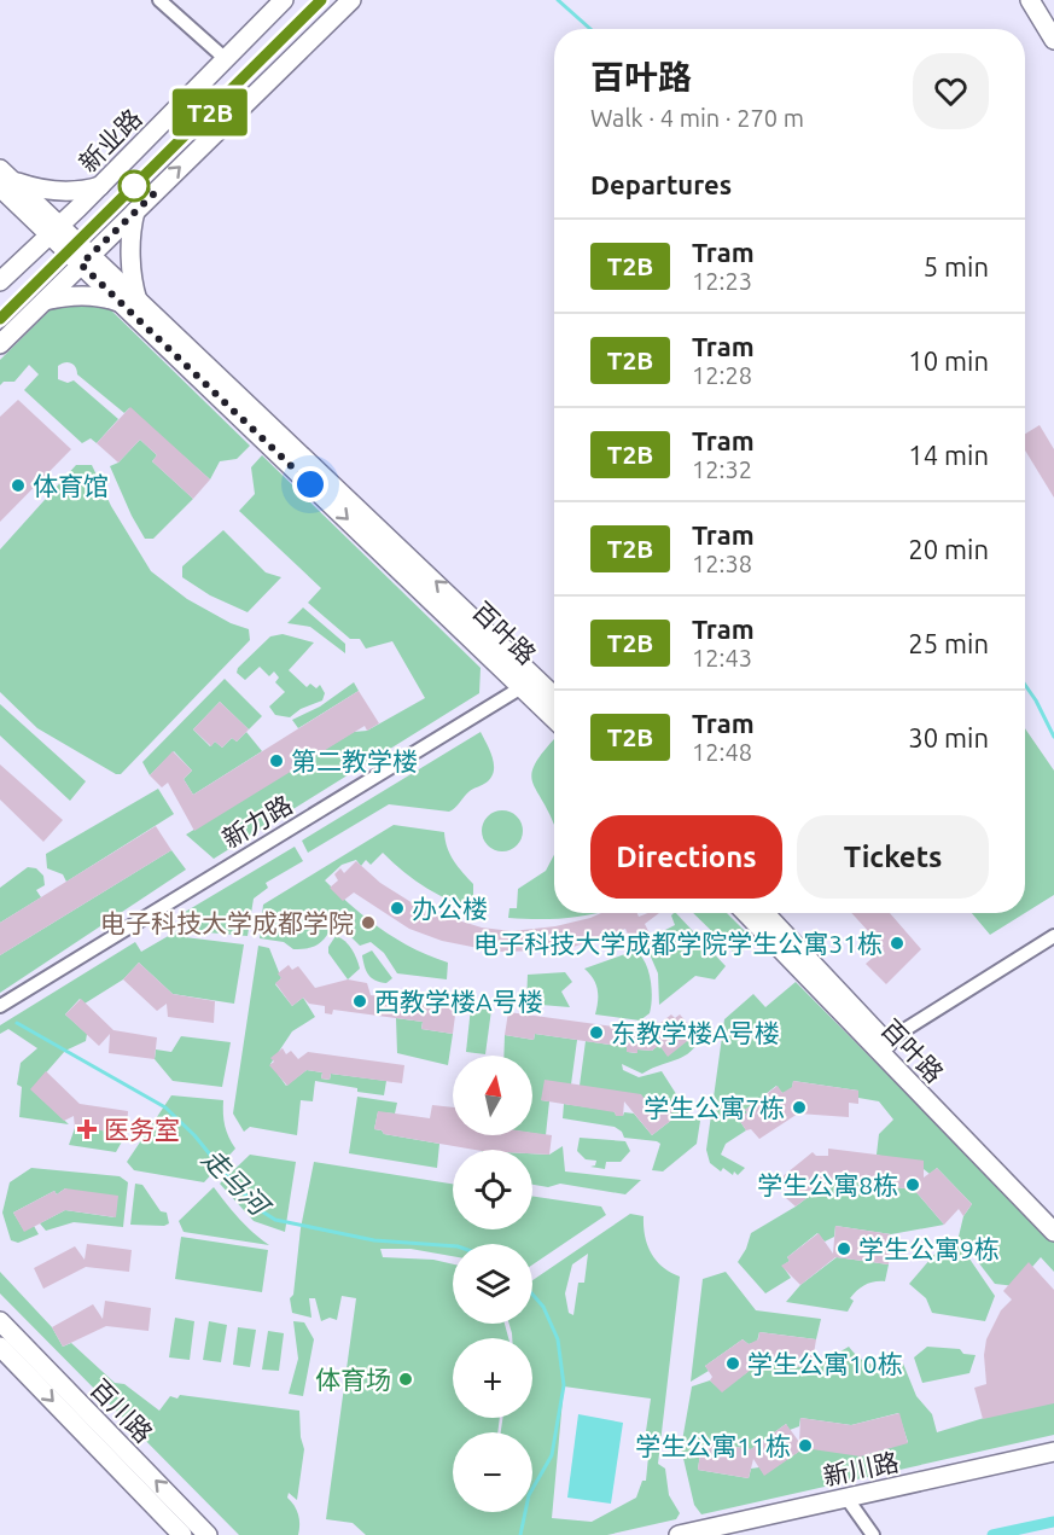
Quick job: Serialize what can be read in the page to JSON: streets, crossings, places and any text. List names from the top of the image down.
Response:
{
  "streets": {
    "street": [
      "新业路",
      "百叶路",
      "新力路",
      "百川路",
      "新川路"
    ]
  },
  "crossings": [
    ["新业路", "百叶路"],
    ["百叶路", "新力路"]
  ],
  "water": ["走马河"],
  "places": {
    "other": [
      "体育馆",
      "第二教学楼",
      "办公楼",
      "电子科技大学成都学院",
      "电子科技大学成都学院学生公寓31栋",
      "西教学楼A号楼",
      "东教学楼A号楼",
      "学生公寓7栋",
      "学生公寓8栋",
      "学生公寓9栋",
      "学生公寓10栋",
      "体育场",
      "学生公寓11栋"
    ],
    "health": ["医务室"]
  },
  "lines": ["tram line T2B"],
  "north": "top",
  "page": {
    "on_map": "T2B",
    "heading": [
      ["百叶路", "Walk · 4 min · 270 m"],
      "Departures"
    ],
    "list": [
      {
        "mark": "T2B",
        "name": "Tram",
        "note": "12:23",
        "value": "5 min"
      },
      {
        "mark": "T2B",
        "name": "Tram",
        "note": "12:28",
        "value": "10 min"
      },
      {
        "mark": "T2B",
        "name": "Tram",
        "note": "12:32",
        "value": "14 min"
      },
      {
        "mark": "T2B",
        "name": "Tram",
        "note": "12:38",
        "value": "20 min"
      },
      {
        "mark": "T2B",
        "name": "Tram",
        "note": "12:43",
        "value": "25 min"
      },
      {
        "mark": "T2B",
        "name": "Tram",
        "note": "12:48",
        "value": "30 min"
      }
    ],
    "buttons": ["Directions", "Tickets"],
    "map_buttons": ["+", "−"]
  }
}
